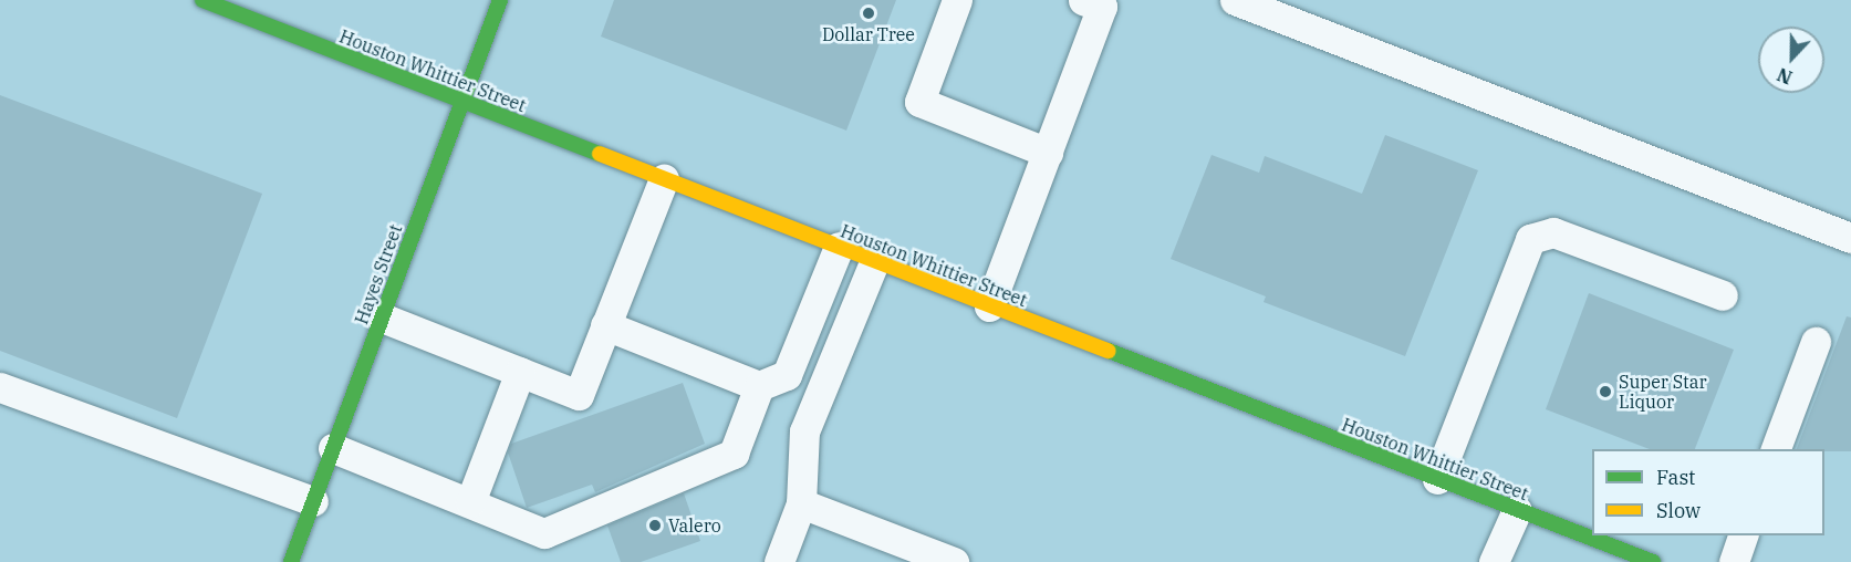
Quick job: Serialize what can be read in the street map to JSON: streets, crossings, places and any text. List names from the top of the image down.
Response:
{
  "streets": {
    "street": ["Houston Whittier Street", "Hayes Street"]
  },
  "crossings": [
    ["Houston Whittier Street", "Hayes Street"]
  ],
  "places": ["Dollar Tree", "Super Star Liquor", "Valero"],
  "legend": ["Fast", "Slow"],
  "north": "bottom"
}
